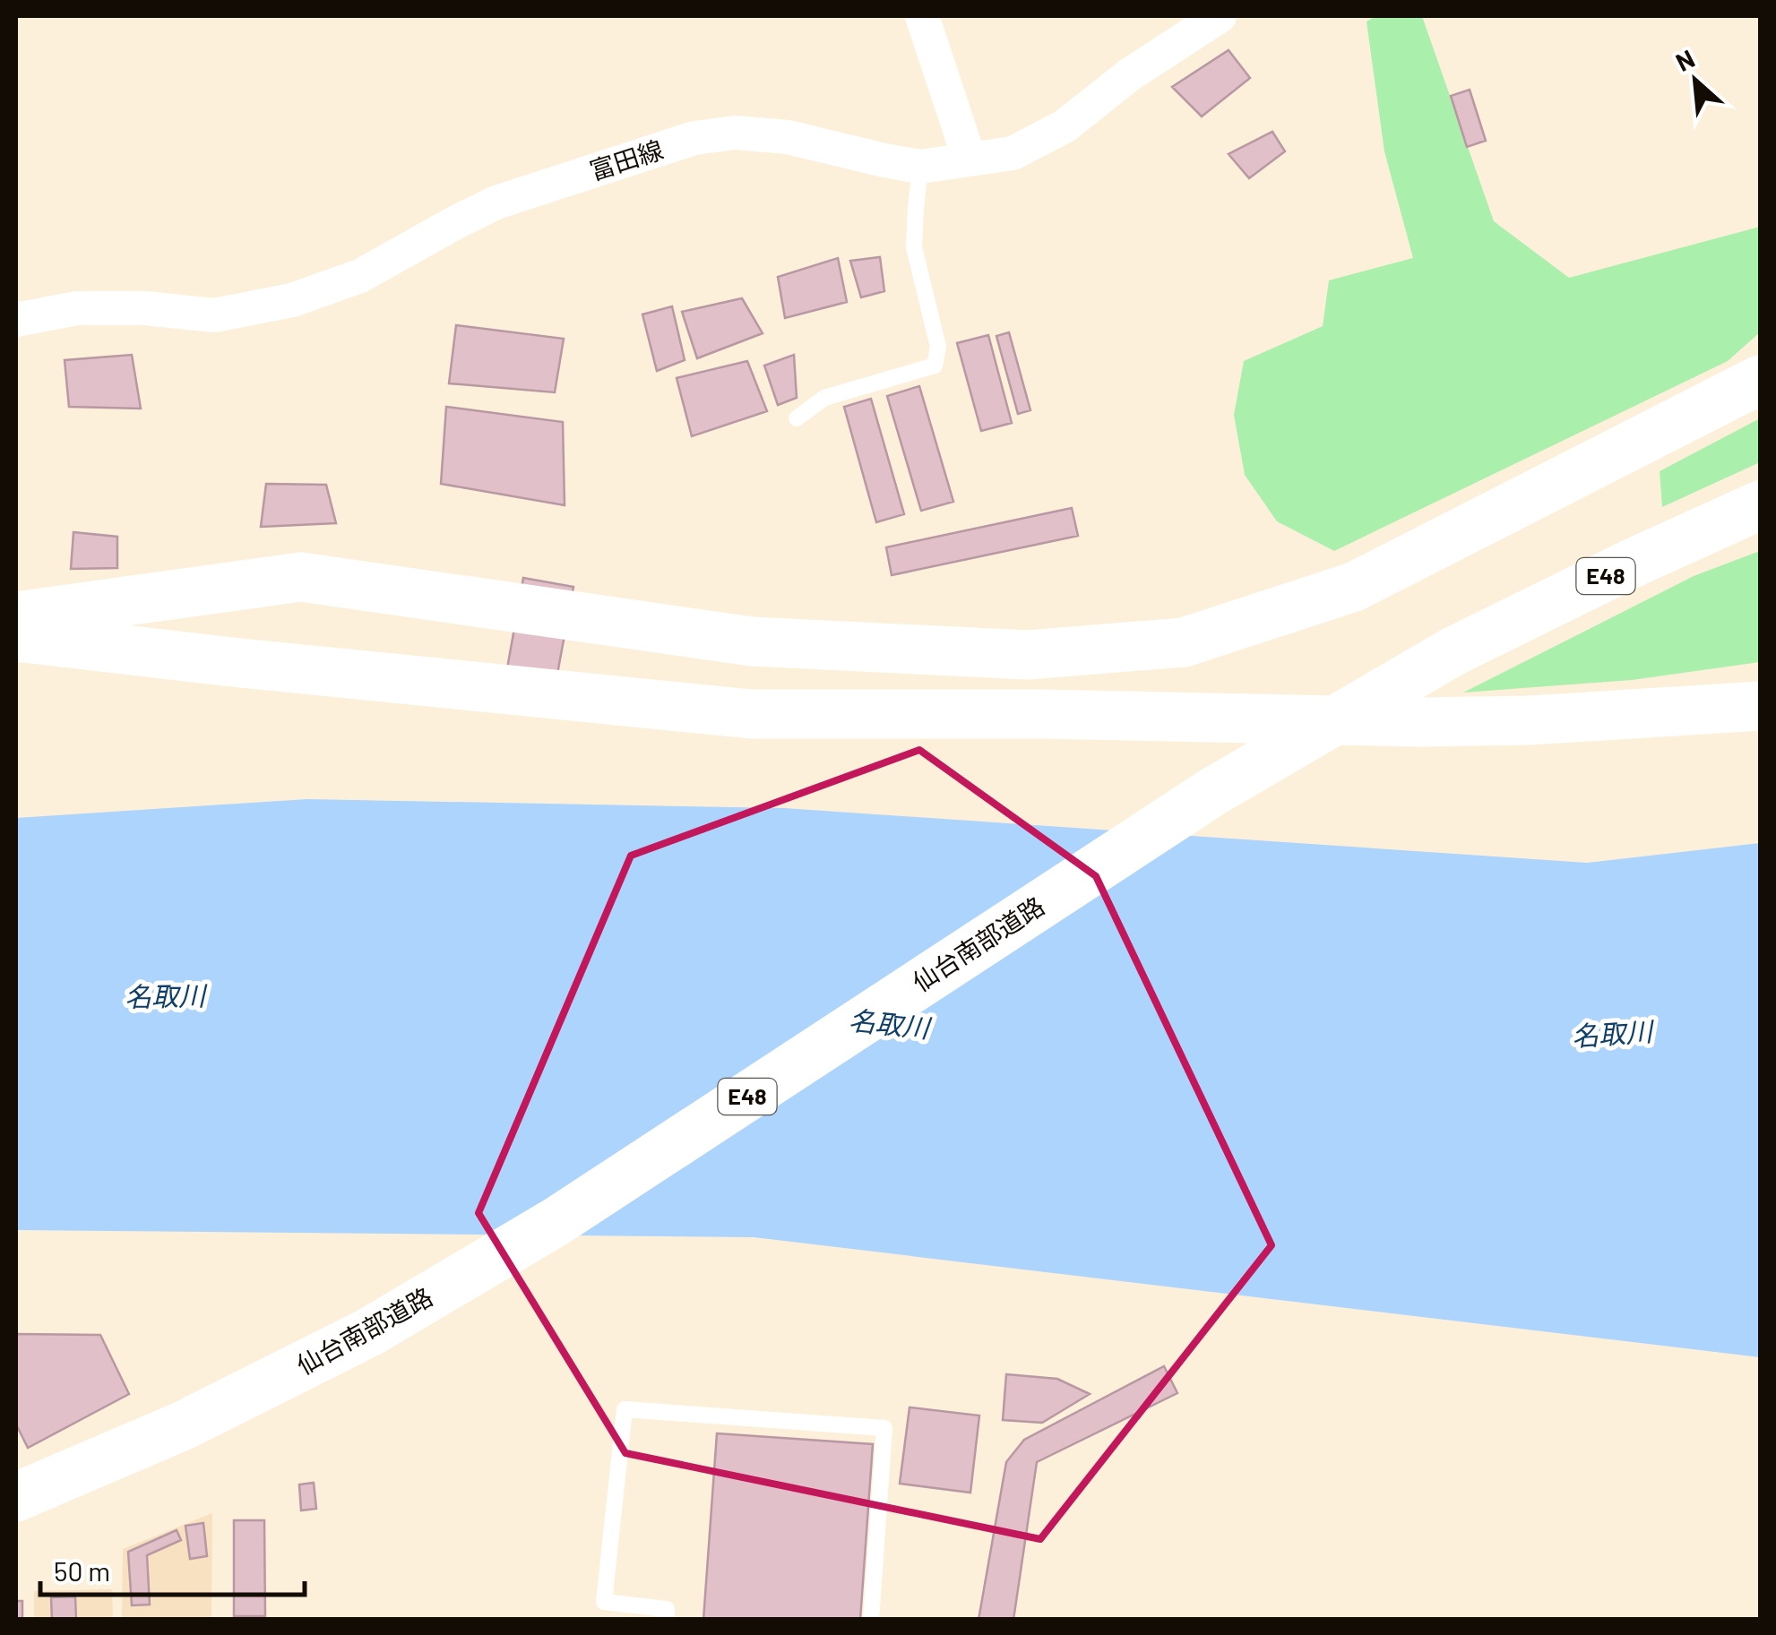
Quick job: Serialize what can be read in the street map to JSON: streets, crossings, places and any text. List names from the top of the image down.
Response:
{
  "streets": {
    "highway": ["E48", "仙台南部道路"],
    "street": ["富田線"]
  },
  "water": ["名取川"],
  "scale_bar": "50 m",
  "north": "top left"
}
